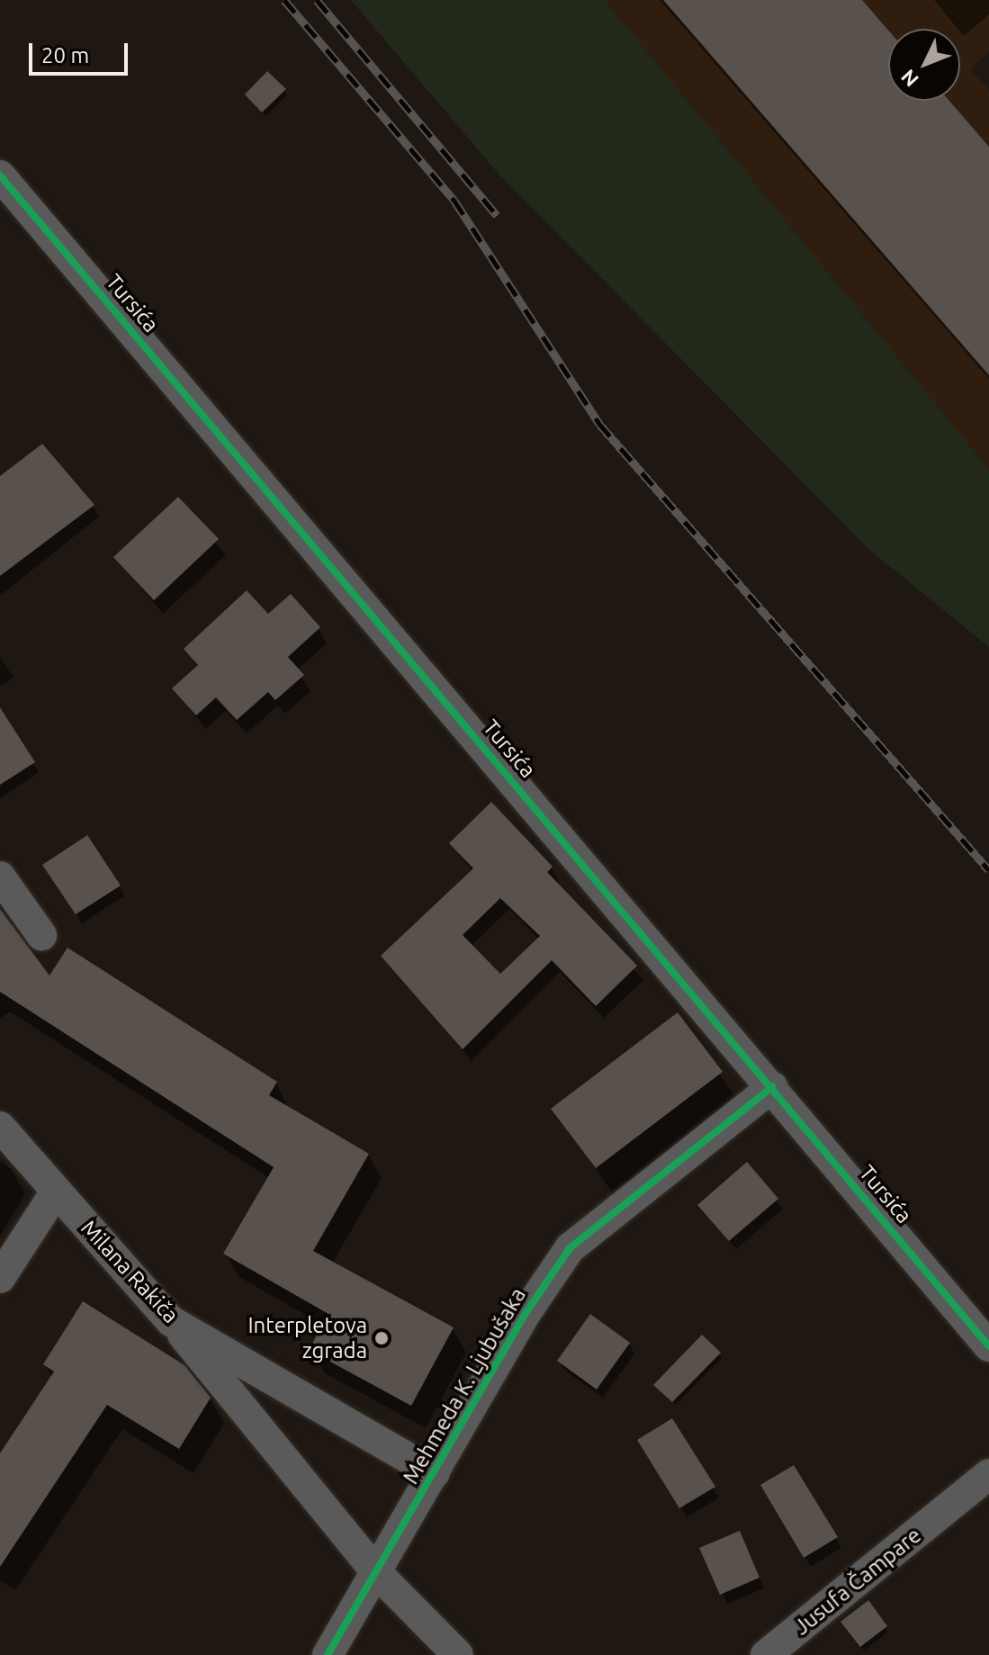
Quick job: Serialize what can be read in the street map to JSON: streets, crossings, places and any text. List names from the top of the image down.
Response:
{
  "streets": {
    "street": [
      "Tursića",
      "Milana Rakiča",
      "Mehmeda K. Ljubušaka",
      "Jusufa Čampare"
    ]
  },
  "crossings": [
    ["Tursića", "Mehmeda K. Ljubušaka"],
    ["Milana Rakiča", "Mehmeda K. Ljubušaka"]
  ],
  "places": ["Interpletova zgrada"],
  "scale_bar": "20 m",
  "north": "bottom left"
}
